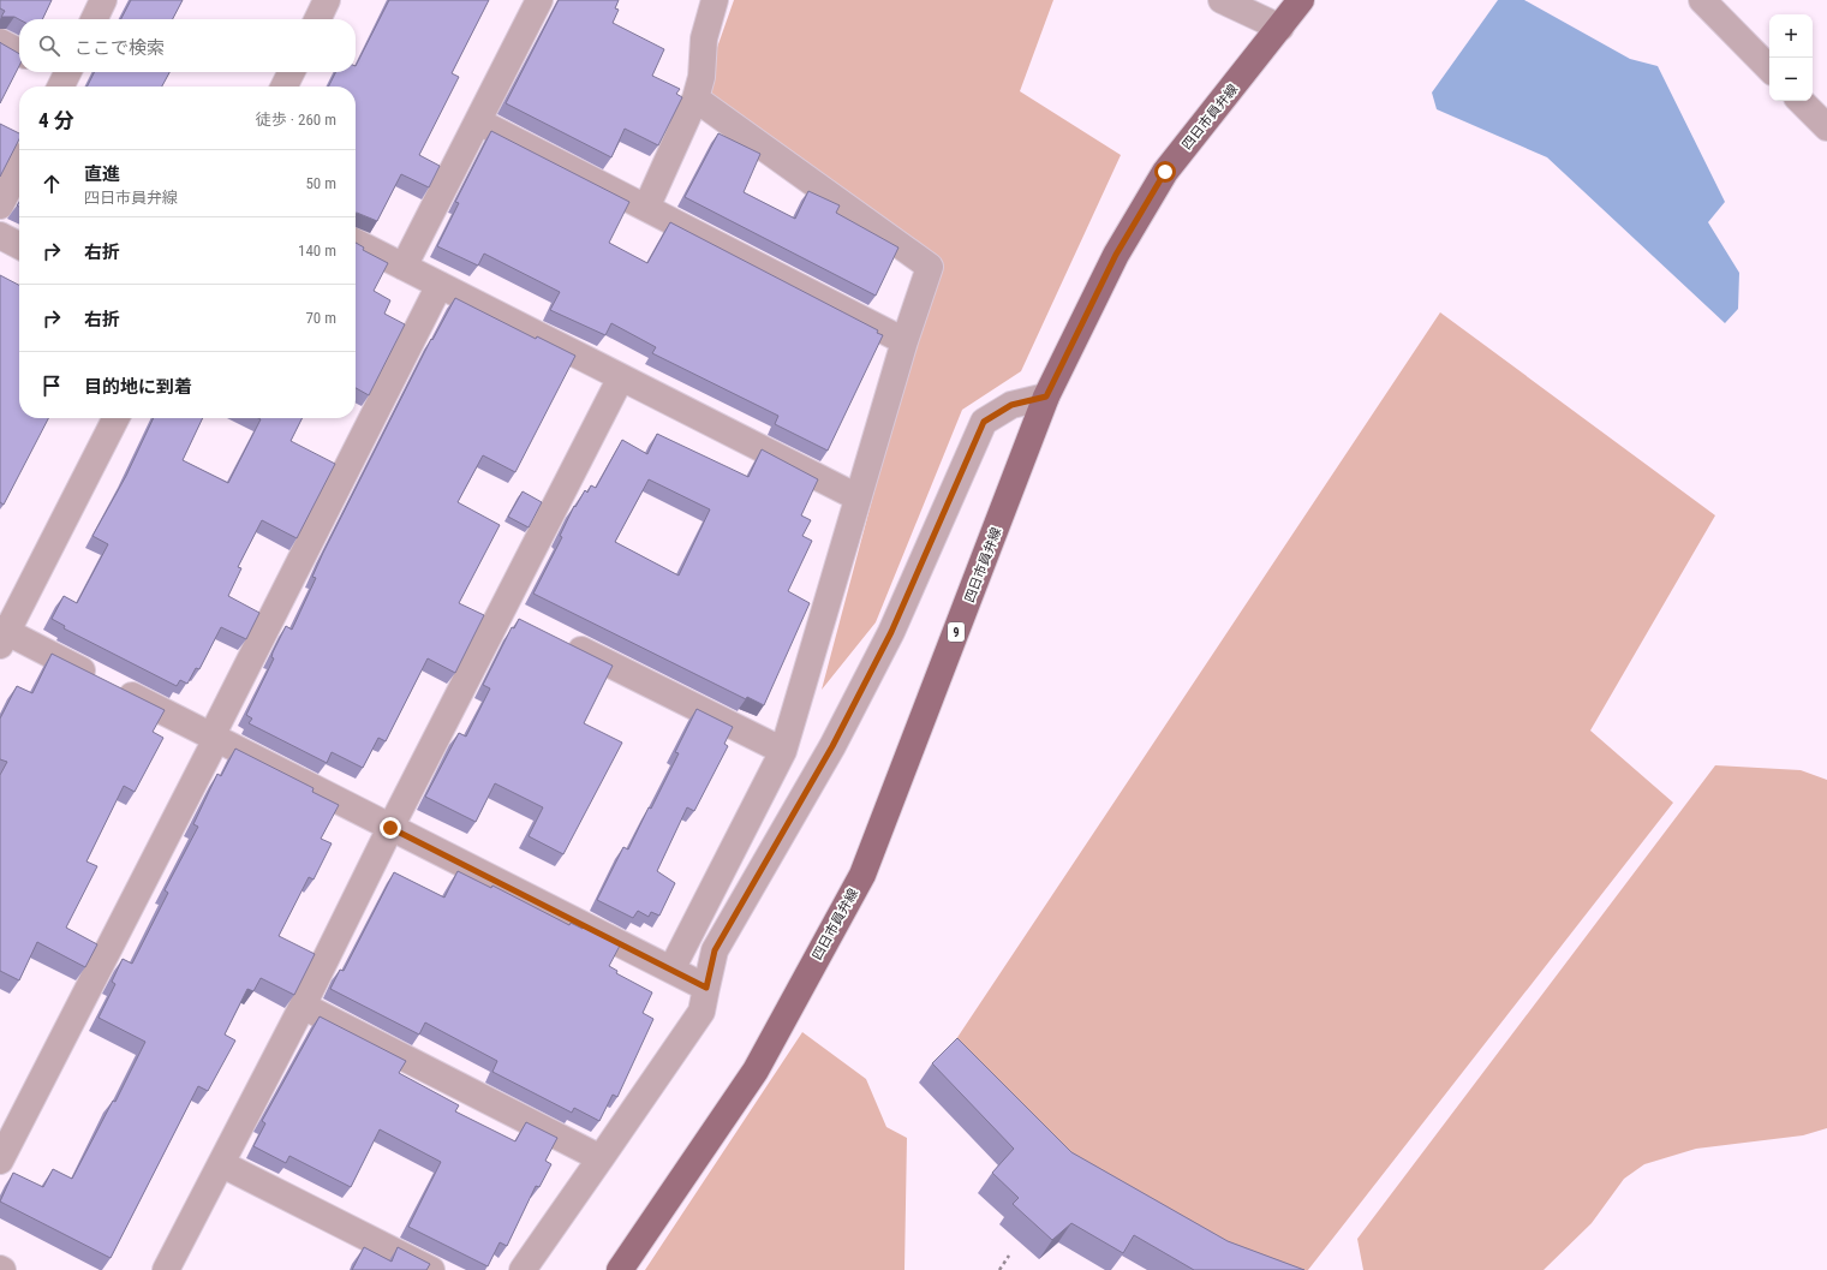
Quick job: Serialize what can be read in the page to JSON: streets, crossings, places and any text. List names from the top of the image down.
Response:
{
  "streets": {
    "main road": ["四日市員弁線", "9"]
  },
  "page": {
    "map_buttons": ["+", "−"],
    "search": "ここで検索",
    "heading": ["4 分", "徒歩 · 260 m"],
    "list": [
      ["直進", "四日市員弁線", "50 m"],
      ["右折", "140 m"],
      ["右折", "70 m"],
      "目的地に到着"
    ]
  }
}
